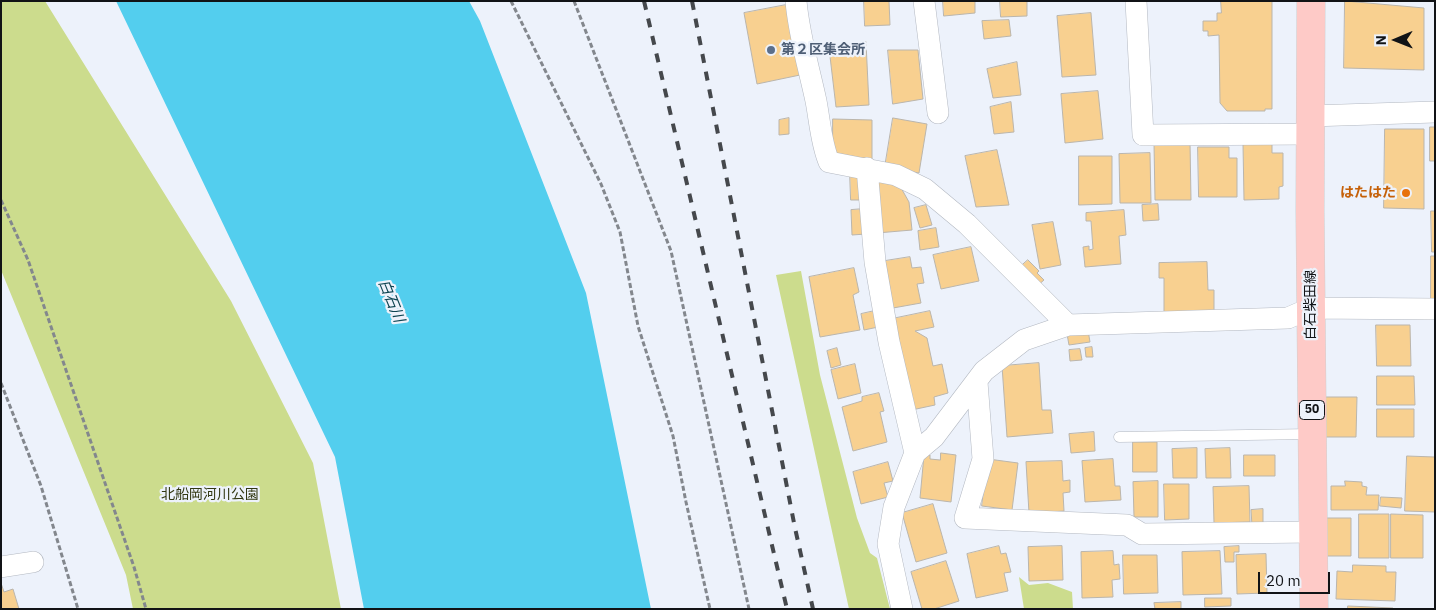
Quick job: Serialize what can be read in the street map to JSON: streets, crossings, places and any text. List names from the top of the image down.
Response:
{
  "streets": {
    "main road": ["白石柴田線", "50"]
  },
  "water": ["白石川"],
  "parks": ["北船岡河川公園"],
  "places": ["第２区集会所", "はたはた"],
  "scale_bar": "20 m",
  "north": "left"
}
